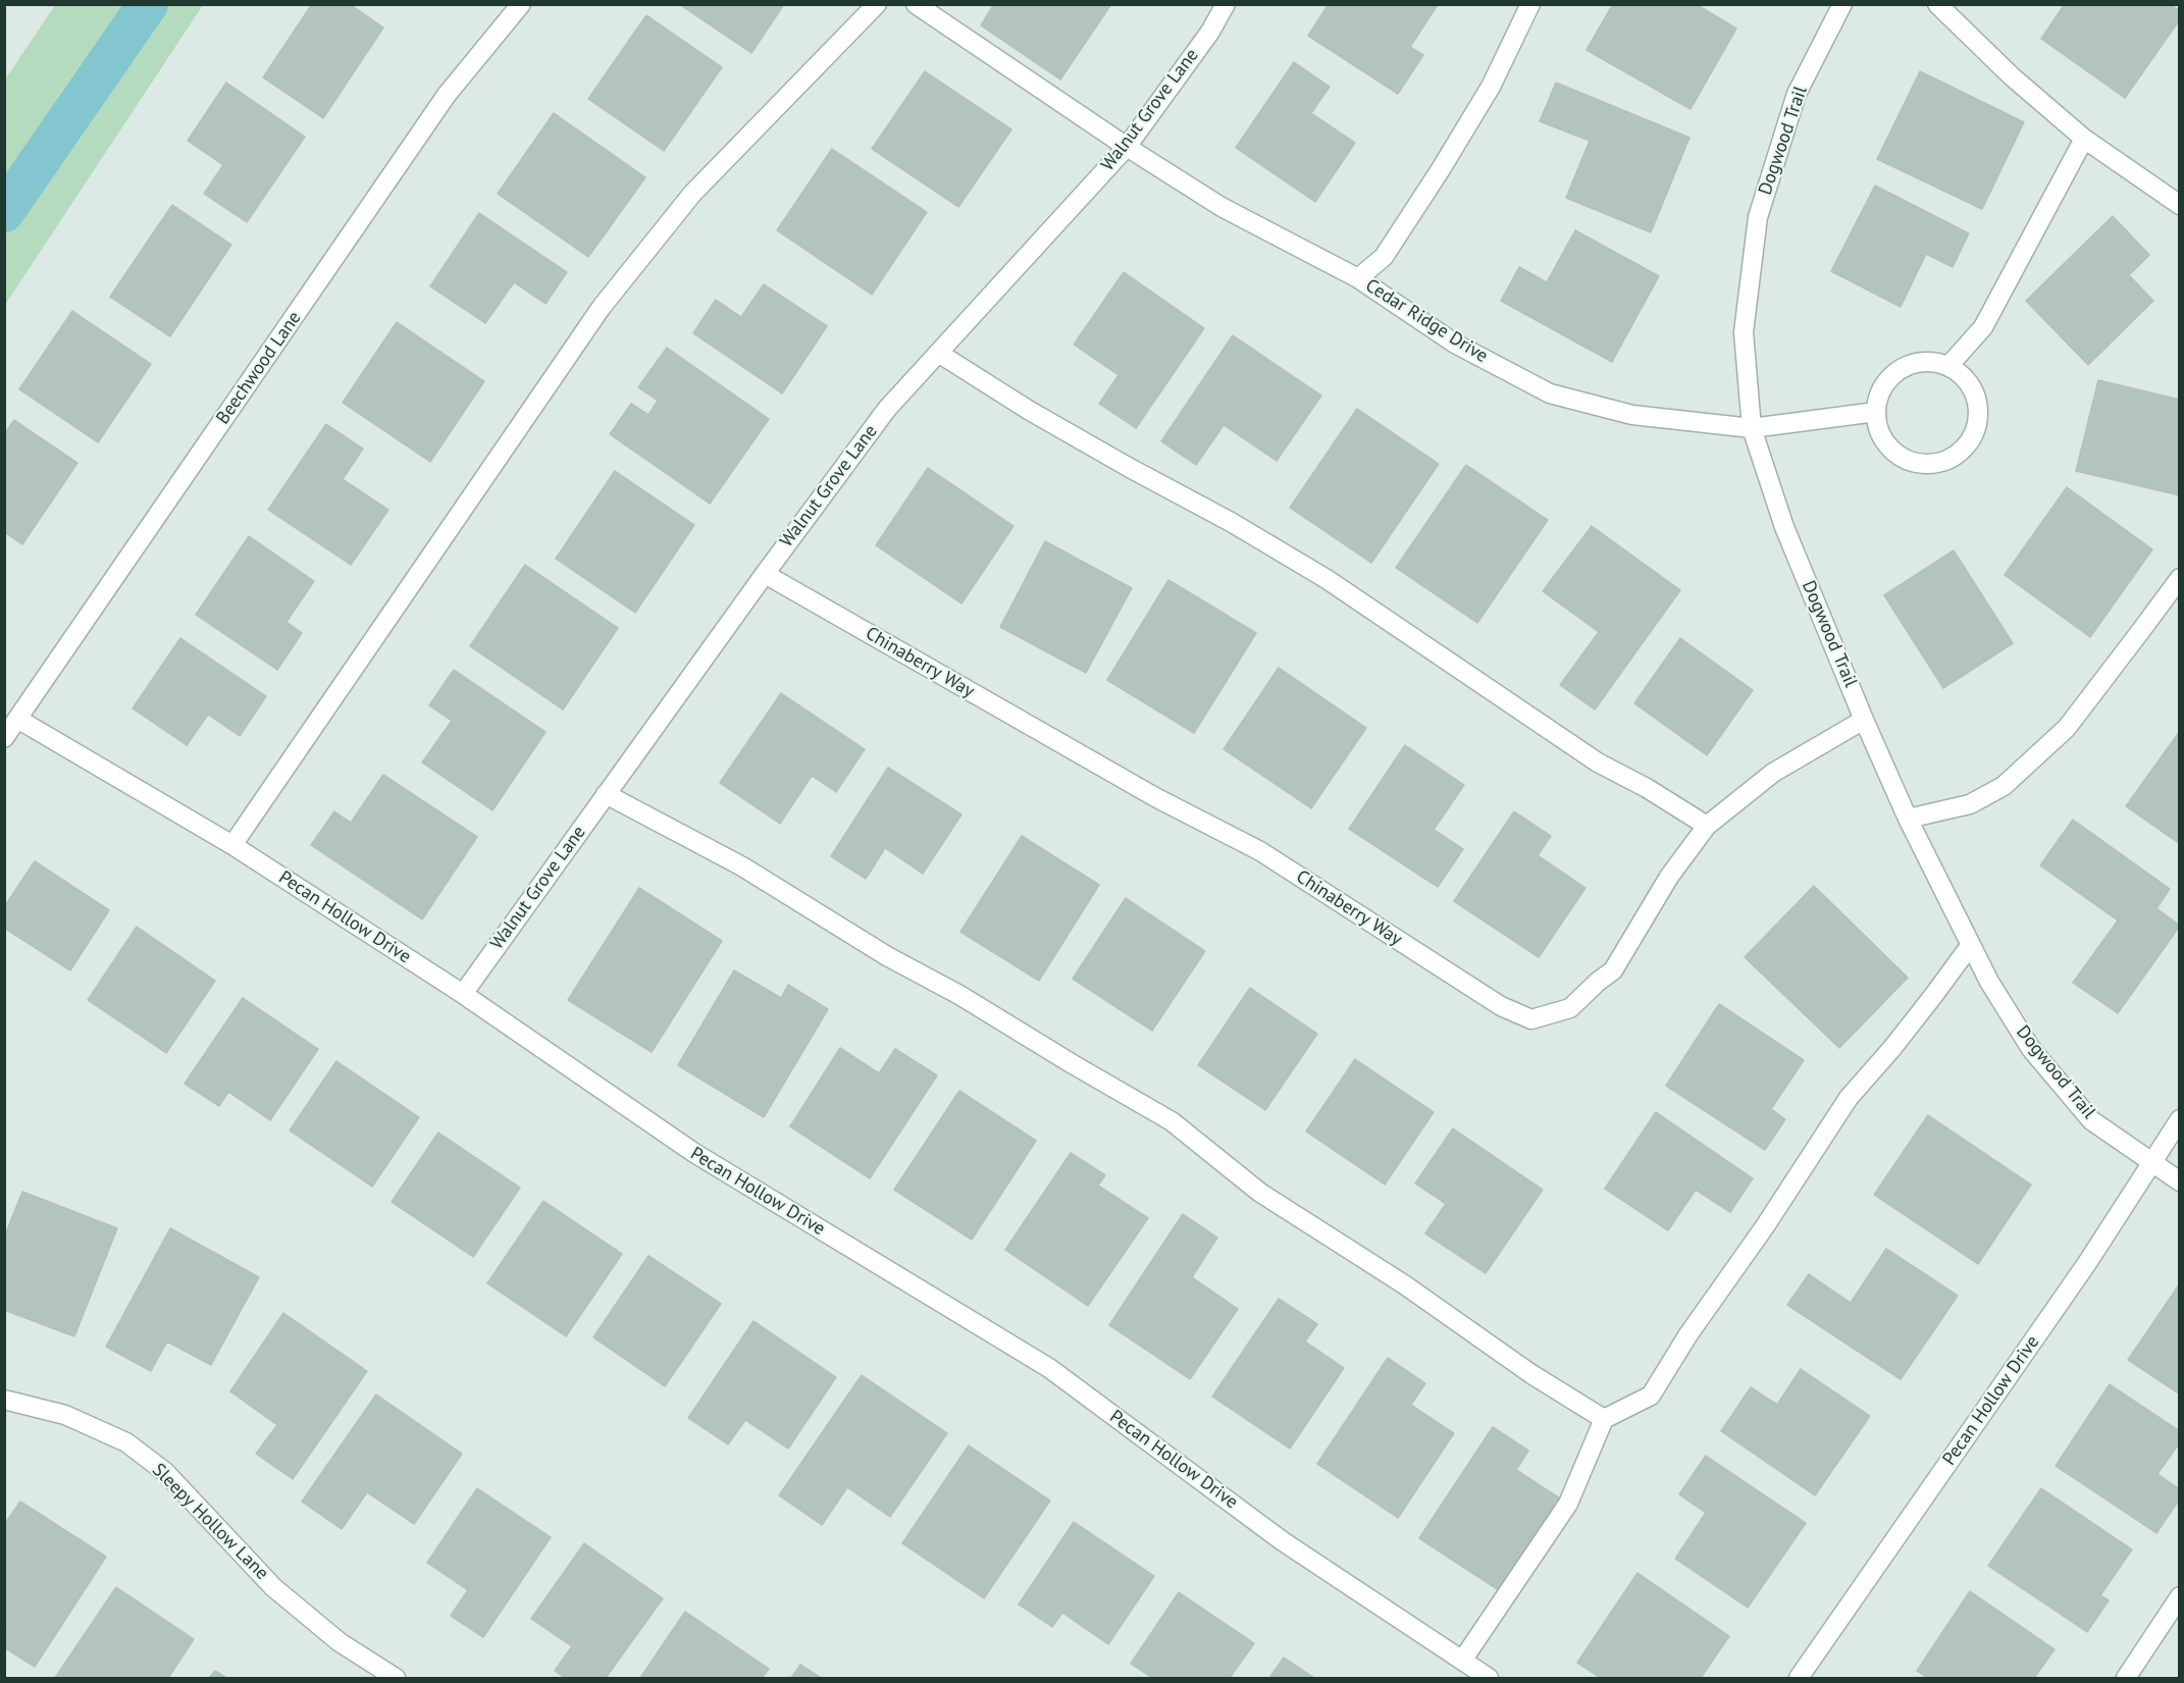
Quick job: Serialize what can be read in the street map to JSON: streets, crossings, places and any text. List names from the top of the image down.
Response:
{
  "streets": {
    "street": [
      "Walnut Grove Lane",
      "Dogwood Trail",
      "Cedar Ridge Drive",
      "Beechwood Lane",
      "Chinaberry Way",
      "Pecan Hollow Drive",
      "Sleepy Hollow Lane"
    ]
  },
  "crossings": [
    ["Walnut Grove Lane", "Cedar Ridge Drive"],
    ["Walnut Grove Lane", "Chinaberry Way"],
    ["Walnut Grove Lane", "Pecan Hollow Drive"],
    ["Dogwood Trail", "Cedar Ridge Drive"],
    ["Dogwood Trail", "Chinaberry Way"],
    ["Dogwood Trail", "Pecan Hollow Drive"],
    ["Beechwood Lane", "Pecan Hollow Drive"]
  ]
}
